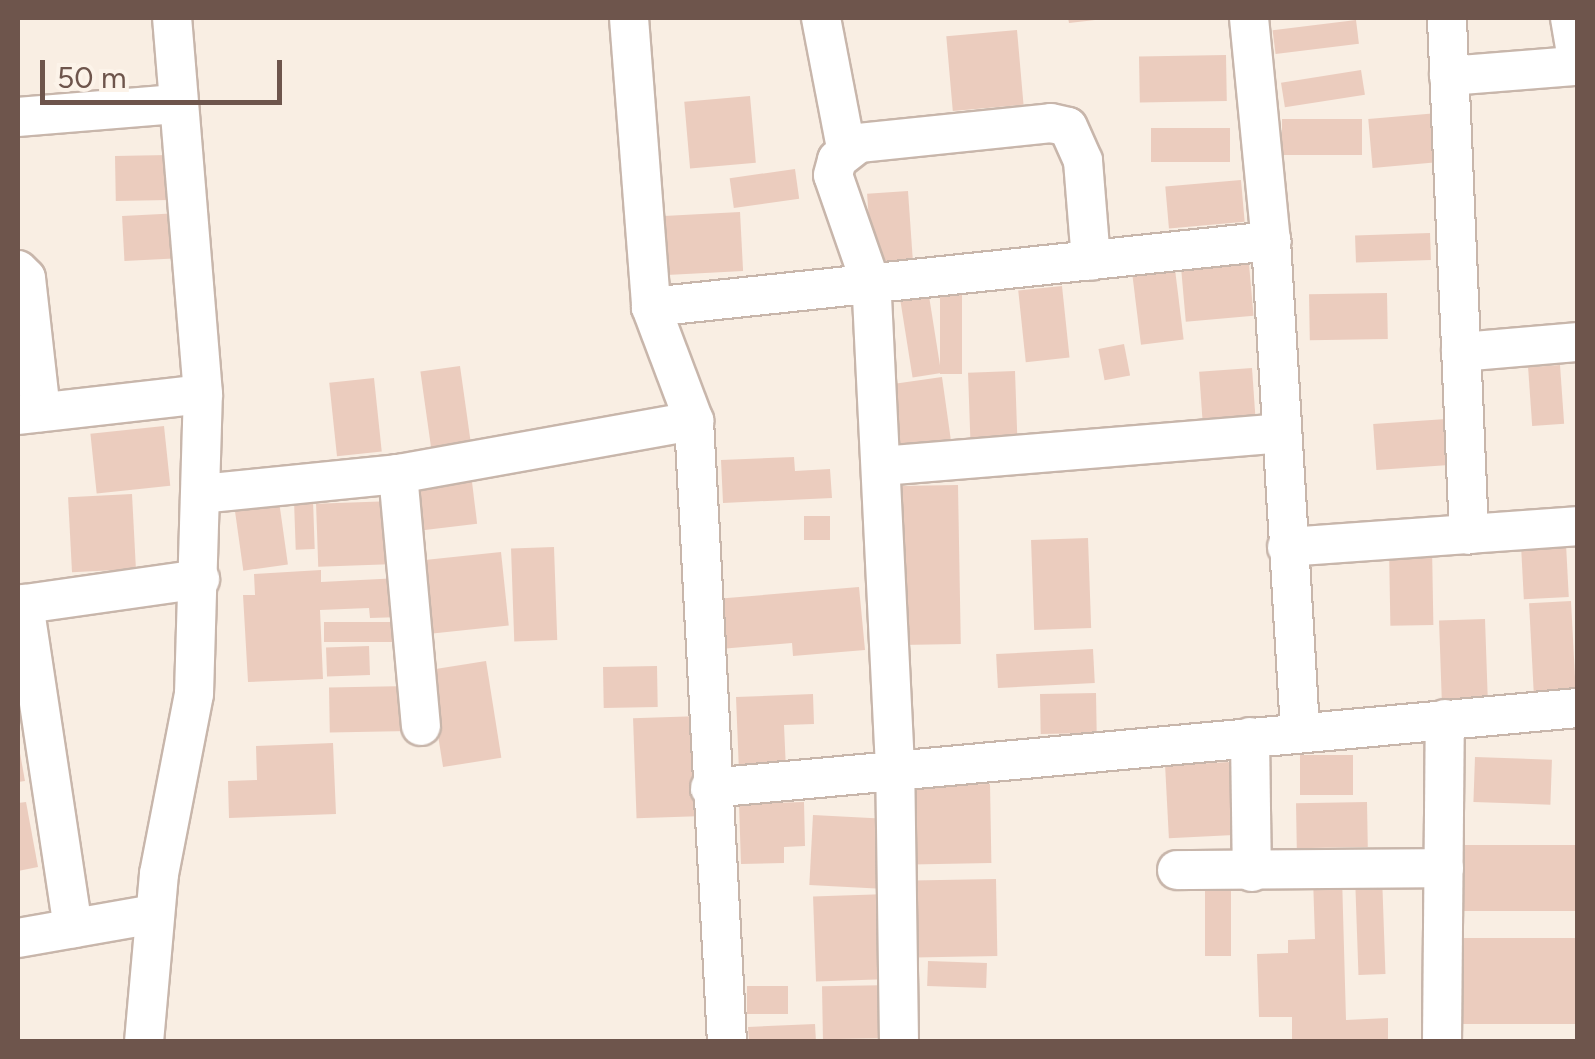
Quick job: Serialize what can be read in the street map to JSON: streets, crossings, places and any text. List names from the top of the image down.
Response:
{
  "scale_bar": "50 m"
}
